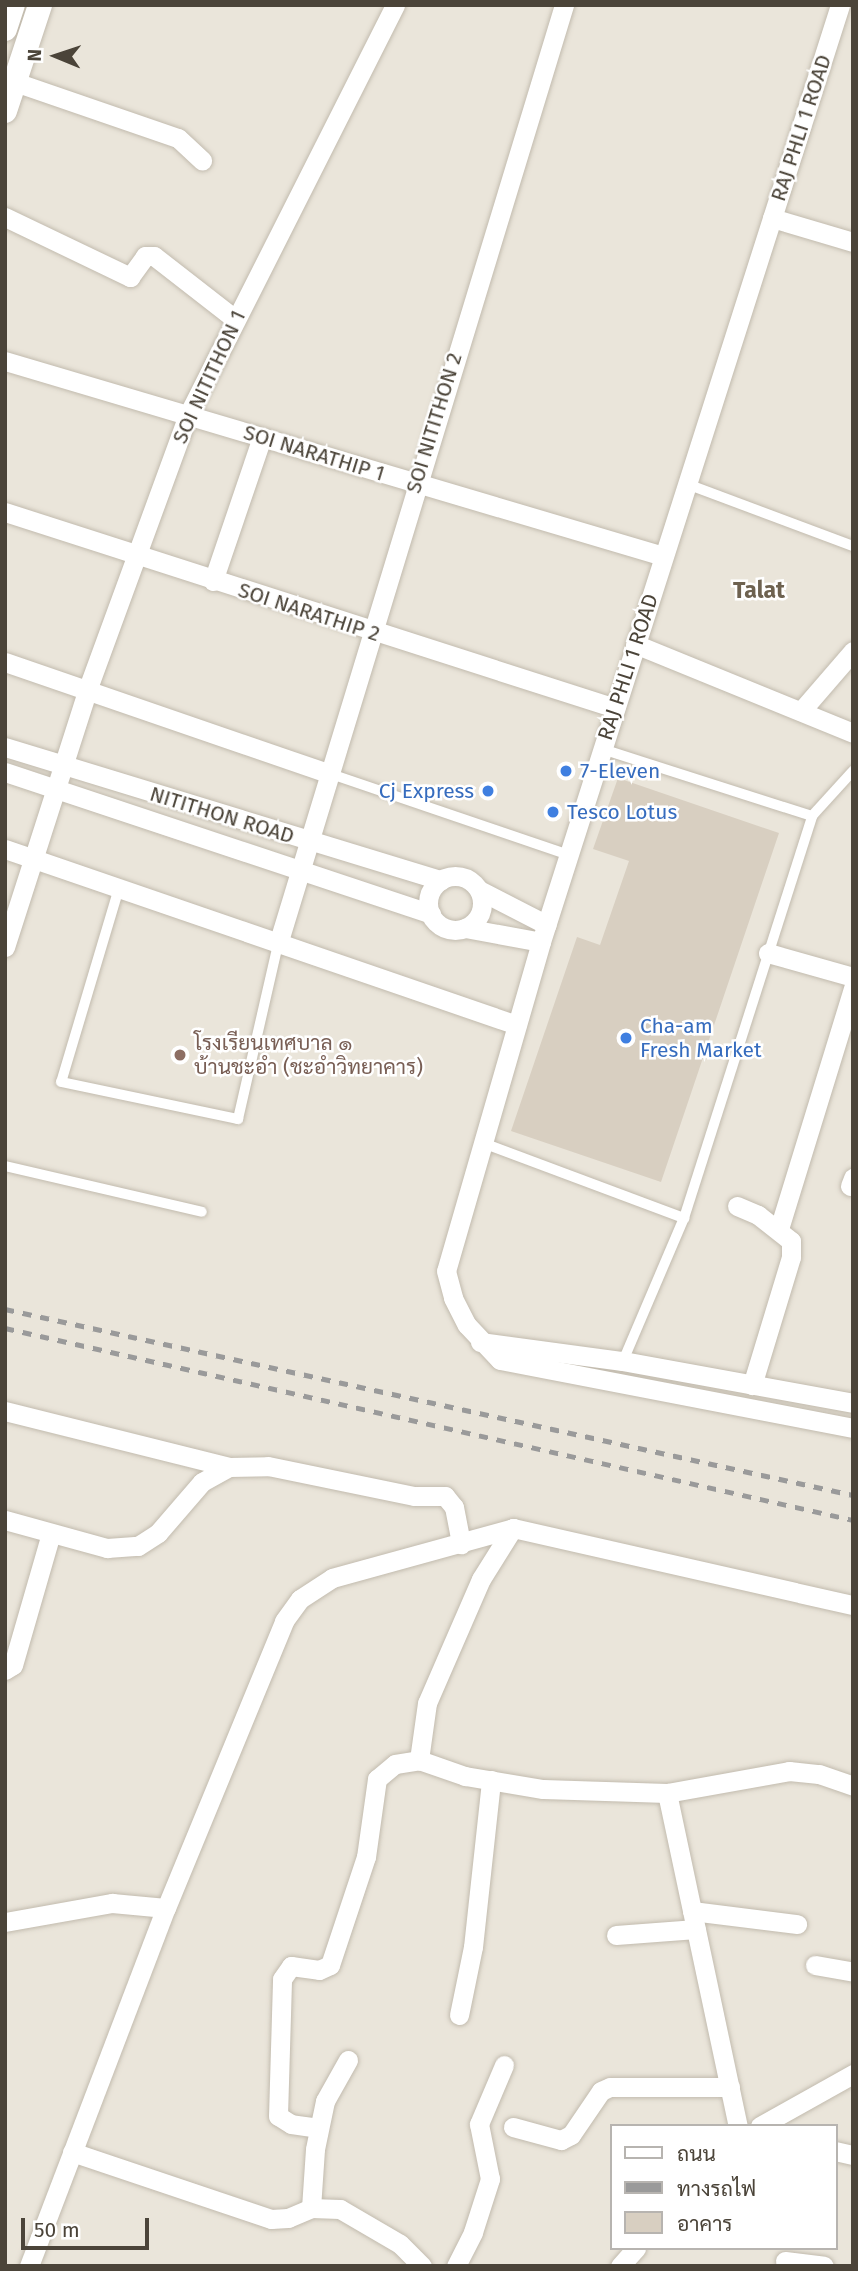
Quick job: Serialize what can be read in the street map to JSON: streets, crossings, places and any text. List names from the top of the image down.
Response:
{
  "streets": {
    "street": [
      "RAJ PHLI 1 ROAD",
      "SOI NITITHON 1",
      "SOI NITITHON 2",
      "SOI NARATHIP 1",
      "SOI NARATHIP 2",
      "NITITHON ROAD"
    ]
  },
  "crossings": [
    ["RAJ PHLI 1 ROAD", "SOI NARATHIP 1"],
    ["RAJ PHLI 1 ROAD", "SOI NARATHIP 2"],
    ["SOI NITITHON 1", "SOI NARATHIP 1"],
    ["SOI NITITHON 1", "SOI NARATHIP 2"],
    ["SOI NITITHON 1", "NITITHON ROAD"],
    ["SOI NITITHON 2", "SOI NARATHIP 1"],
    ["SOI NITITHON 2", "SOI NARATHIP 2"],
    ["SOI NITITHON 2", "NITITHON ROAD"]
  ],
  "districts": ["Talat"],
  "places": [
    "7-Eleven",
    "Cj Express",
    "Tesco Lotus",
    "Cha-am Fresh Market",
    "โรงเรียนเทศบาล ๑ บ้านชะอำ (ชะอำวิทยาคาร)"
  ],
  "legend": ["ถนน", "ทางรถไฟ", "อาคาร"],
  "scale_bar": "50 m",
  "north": "left"
}
